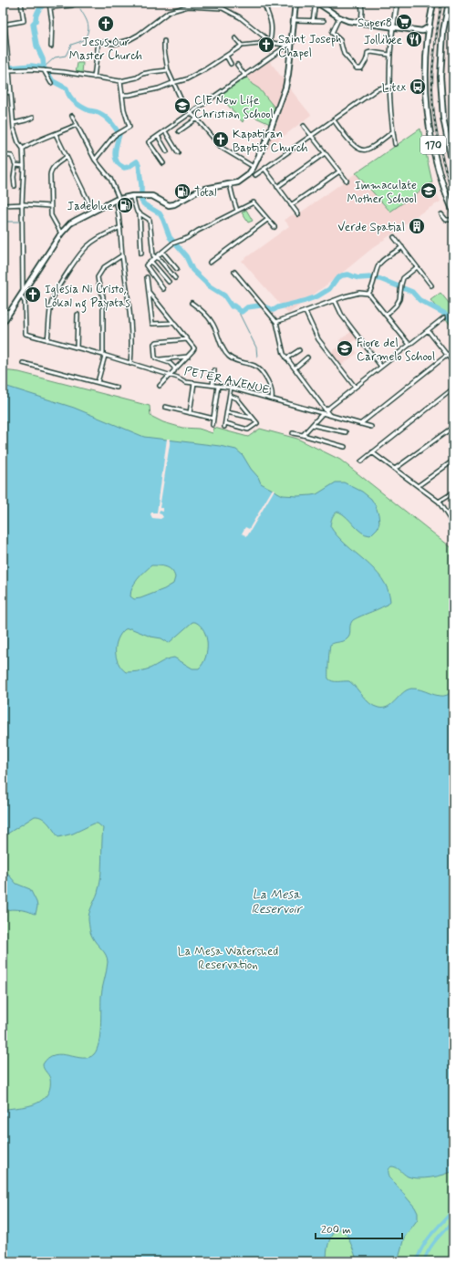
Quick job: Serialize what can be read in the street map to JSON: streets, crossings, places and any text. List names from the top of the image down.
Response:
{
  "streets": {
    "main road": ["170"],
    "street": ["PETER AVENUE"]
  },
  "water": ["La Mesa Reservoir"],
  "parks": ["La Mesa Watershed Reservation"],
  "places": {
    "supermarket": ["Super8"],
    "church": [
      "Jesus Our Master Church",
      "Saint Joseph Chapel",
      "Kapatiran Baptist Church",
      "Iglesia Ni Cristo, Lokal ng Payatas"
    ],
    "restaurant": ["Jollibee"],
    "bus stop": ["Litex"],
    "school or university": ["ClE New Life Christian School", "Immaculate Mother School", "Fiore del Carmelo School"],
    "fuel station": ["Total", "Jadeblue"],
    "building": ["Verde Spatial"]
  },
  "scale_bar": "200 m"
}
